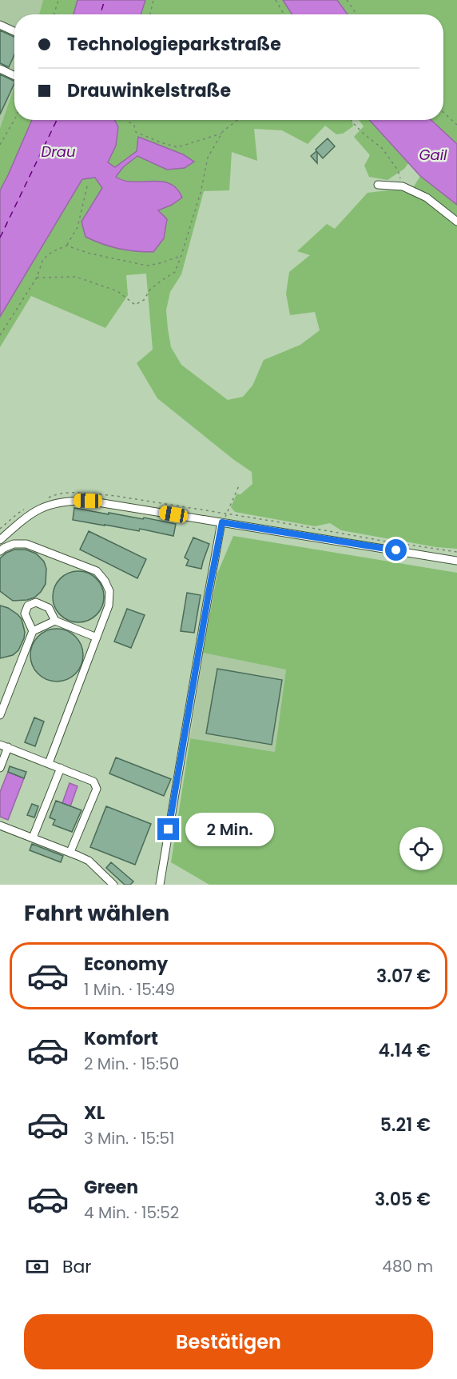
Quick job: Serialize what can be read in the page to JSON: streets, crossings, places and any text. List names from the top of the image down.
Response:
{
  "water": ["Drau", "Gail"],
  "page": {
    "banner": ["Technologieparkstraße", "Drauwinkelstraße"],
    "bubble": "2 Min.",
    "heading": "Fahrt wählen",
    "list": [
      {
        "name": "Economy",
        "note": "1 Min. · 15:49",
        "value": "3.07 €"
      },
      {
        "name": "Komfort",
        "note": "2 Min. · 15:50",
        "value": "4.14 €"
      },
      {
        "name": "XL",
        "note": "3 Min. · 15:51",
        "value": "5.21 €"
      },
      {
        "name": "Green",
        "note": "4 Min. · 15:52",
        "value": "3.05 €"
      }
    ],
    "pay": ["Bar", "480 m"],
    "buttons": "Bestätigen"
  }
}
